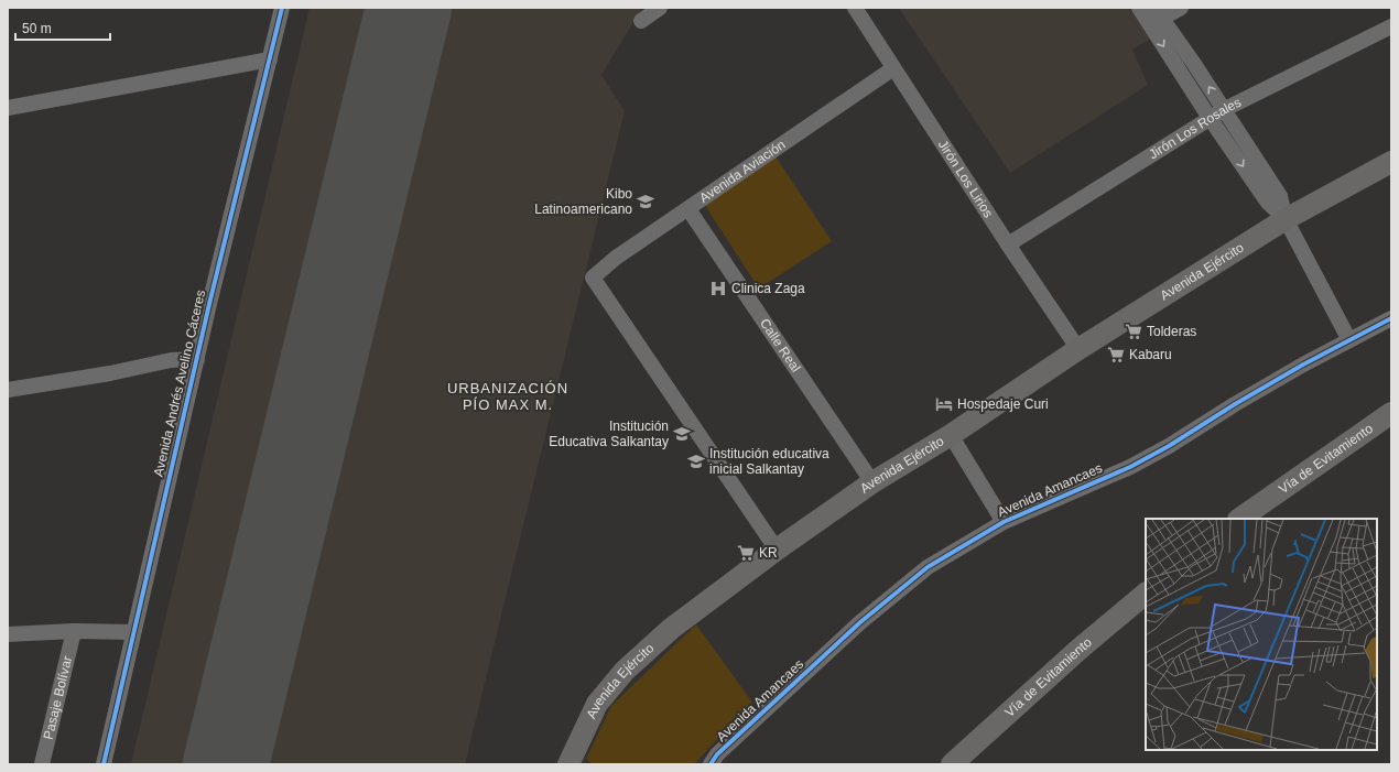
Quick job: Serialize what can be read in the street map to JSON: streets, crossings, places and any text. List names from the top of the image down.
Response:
{
  "streets": {
    "highway": ["Avenida Ejército", "Vía de Evitamiento"],
    "street": [
      "Jirón Los Rosales",
      "Avenida Aviación",
      "Jirón Los Lirios",
      "Calle Real",
      "Avenida Andrés Avelino Cáceres",
      "Avenida Amancaes",
      "Pasaje Bolívar"
    ]
  },
  "crossings": [
    ["Jirón Los Rosales", "Jirón Los Lirios"],
    ["Avenida Aviación", "Jirón Los Lirios"],
    ["Avenida Aviación", "Avenida Ejército"],
    ["Avenida Aviación", "Calle Real"],
    ["Jirón Los Lirios", "Avenida Ejército"],
    ["Avenida Ejército", "Calle Real"]
  ],
  "districts": ["URBANIZACIÓN PÍO MAX M."],
  "places": {
    "school or university": ["Kibo Latinoamericano", "Institución Educativa Salkantay", "Institución educativa inicial Salkantay"],
    "hospital": ["Clinica Zaga"],
    "supermarket": ["Tolderas", "Kabaru", "KR"],
    "hotel": ["Hospedaje Curi"]
  },
  "scale_bar": "50 m"
}
